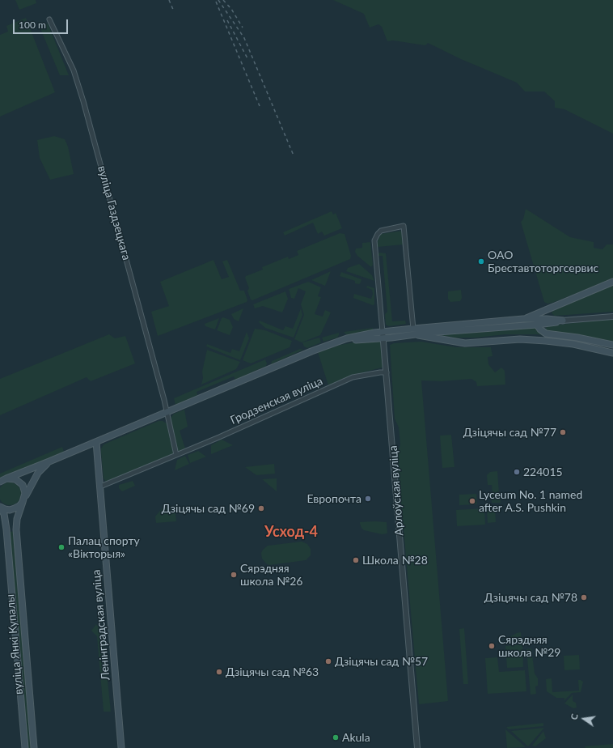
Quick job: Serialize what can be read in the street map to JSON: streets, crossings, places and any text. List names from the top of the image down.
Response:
{
  "streets": {
    "main road": ["Ленінградская вуліца", "вуліца Янкі Купалы"],
    "street": ["вуліца Газдзецкага", "Гродзенская вуліца", "Арлоўская вуліца"]
  },
  "crossings": [
    ["Гродзенская вуліца", "Арлоўская вуліца"],
    ["Гродзенская вуліца", "Ленінградская вуліца"]
  ],
  "districts": ["Усход-4"],
  "places": [
    "ОАО Бреставтоторгсервис",
    "Дзіцячы сад №77",
    "224015",
    "Европочта",
    "Lyceum No. 1 named after A.S. Pushkin",
    "Дзіцячы сад №69",
    "Палац спорту «Вікторыя»",
    "Школа №28",
    "Сярэдняя школа №26",
    "Дзіцячы сад №78",
    "Сярэдняя школа №29",
    "Дзіцячы сад №57",
    "Дзіцячы сад №63",
    "Akula"
  ],
  "scale_bar": "100 m",
  "north": "left"
}
